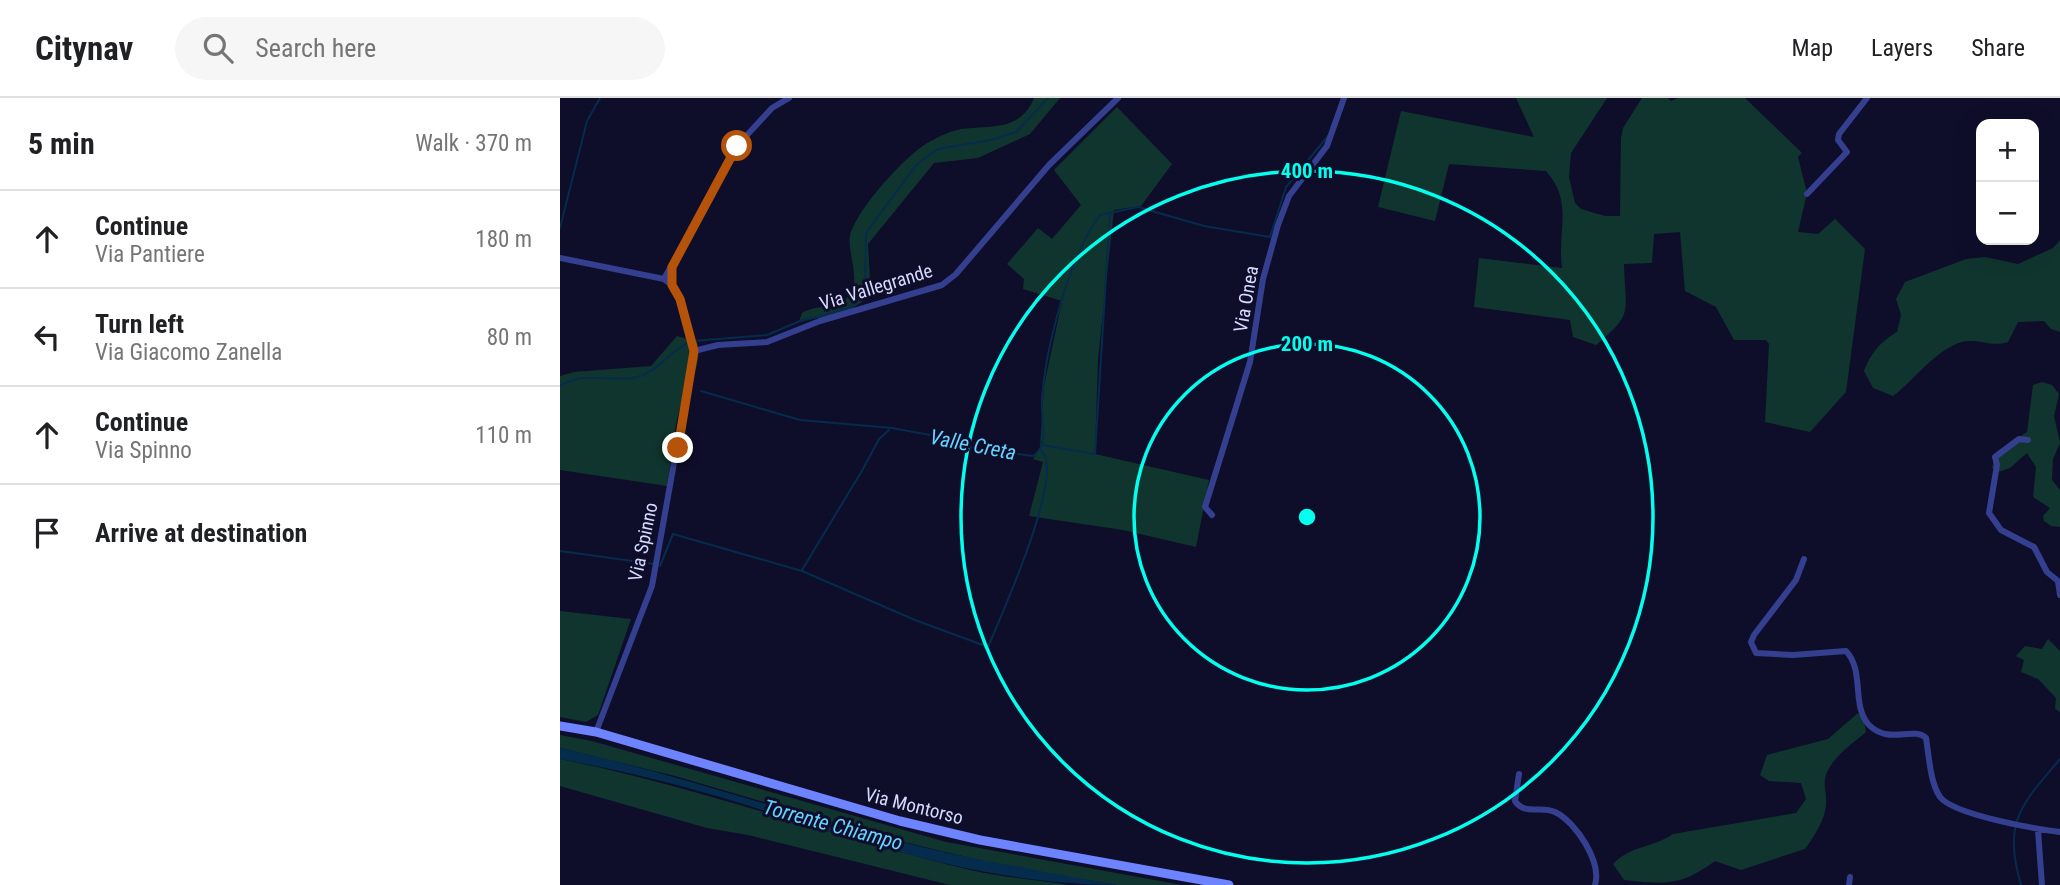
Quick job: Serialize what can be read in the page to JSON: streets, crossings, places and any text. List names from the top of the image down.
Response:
{
  "streets": {
    "main road": ["Via Montorso"],
    "street": ["Via Vallegrande", "Via Onea", "Via Spinno"]
  },
  "crossings": [
    ["Via Vallegrande", "Via Spinno"],
    ["Via Spinno", "Via Montorso"]
  ],
  "water": ["Valle Creta", "Torrente Chiampo"],
  "page": {
    "header": "Citynav",
    "search": "Search here",
    "nav": ["Map", "Layers", "Share"],
    "heading": ["5 min", "Walk · 370 m"],
    "map_buttons": ["+", "−"],
    "list": [
      ["Continue", "Via Pantiere", "180 m"],
      ["Turn left", "Via Giacomo Zanella", "80 m"],
      ["Continue", "Via Spinno", "110 m"],
      "Arrive at destination"
    ]
  },
  "rings": ["400 m", "200 m"]
}
